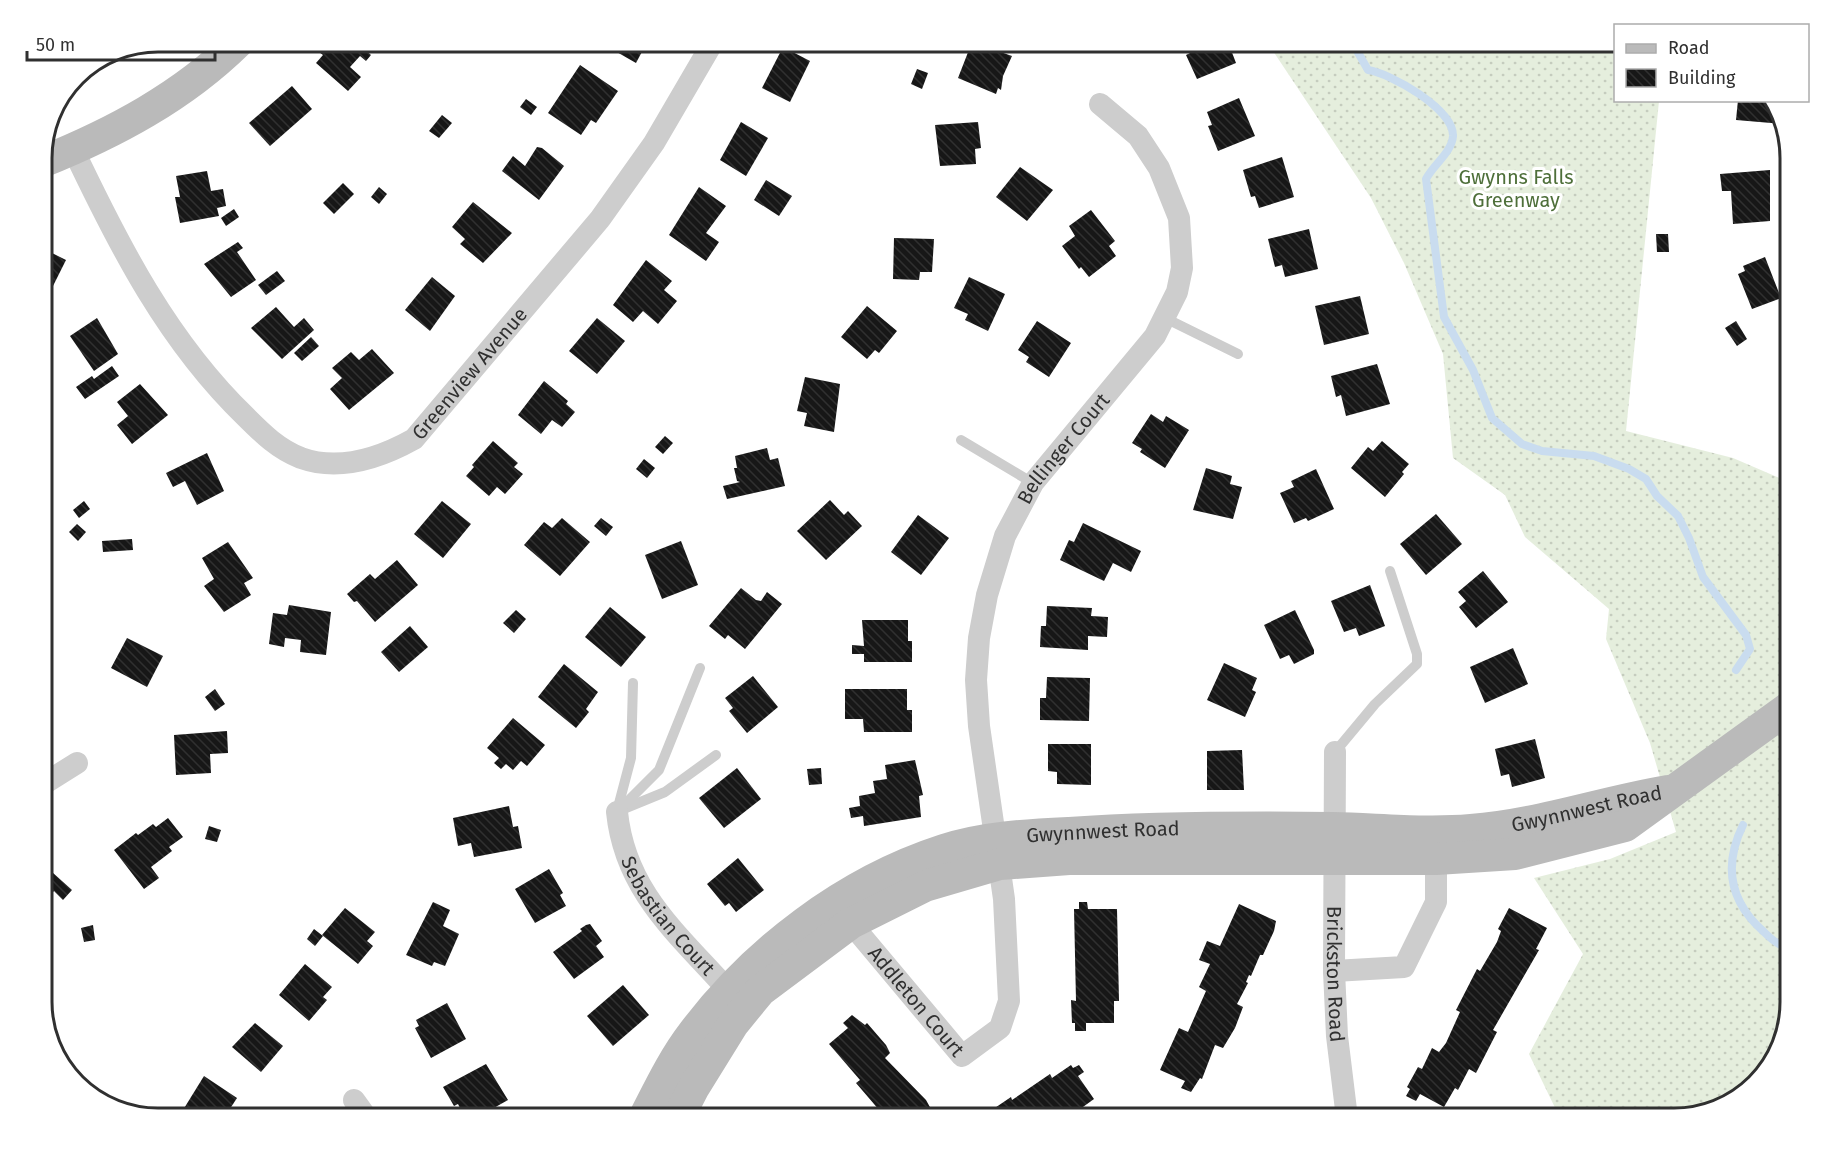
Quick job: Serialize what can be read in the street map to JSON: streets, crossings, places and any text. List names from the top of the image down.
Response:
{
  "streets": {
    "street": [
      "Greenview Avenue",
      "Bellinger Court",
      "Gwynnwest Road",
      "Sebastian Court",
      "Brickston Road",
      "Addleton Court"
    ]
  },
  "crossings": [
    ["Bellinger Court", "Gwynnwest Road"],
    ["Bellinger Court", "Addleton Court"],
    ["Gwynnwest Road", "Sebastian Court"],
    ["Gwynnwest Road", "Brickston Road"],
    ["Gwynnwest Road", "Addleton Court"]
  ],
  "parks": ["Gwynns Falls Greenway"],
  "legend": ["Road", "Building"],
  "scale_bar": "50 m"
}
